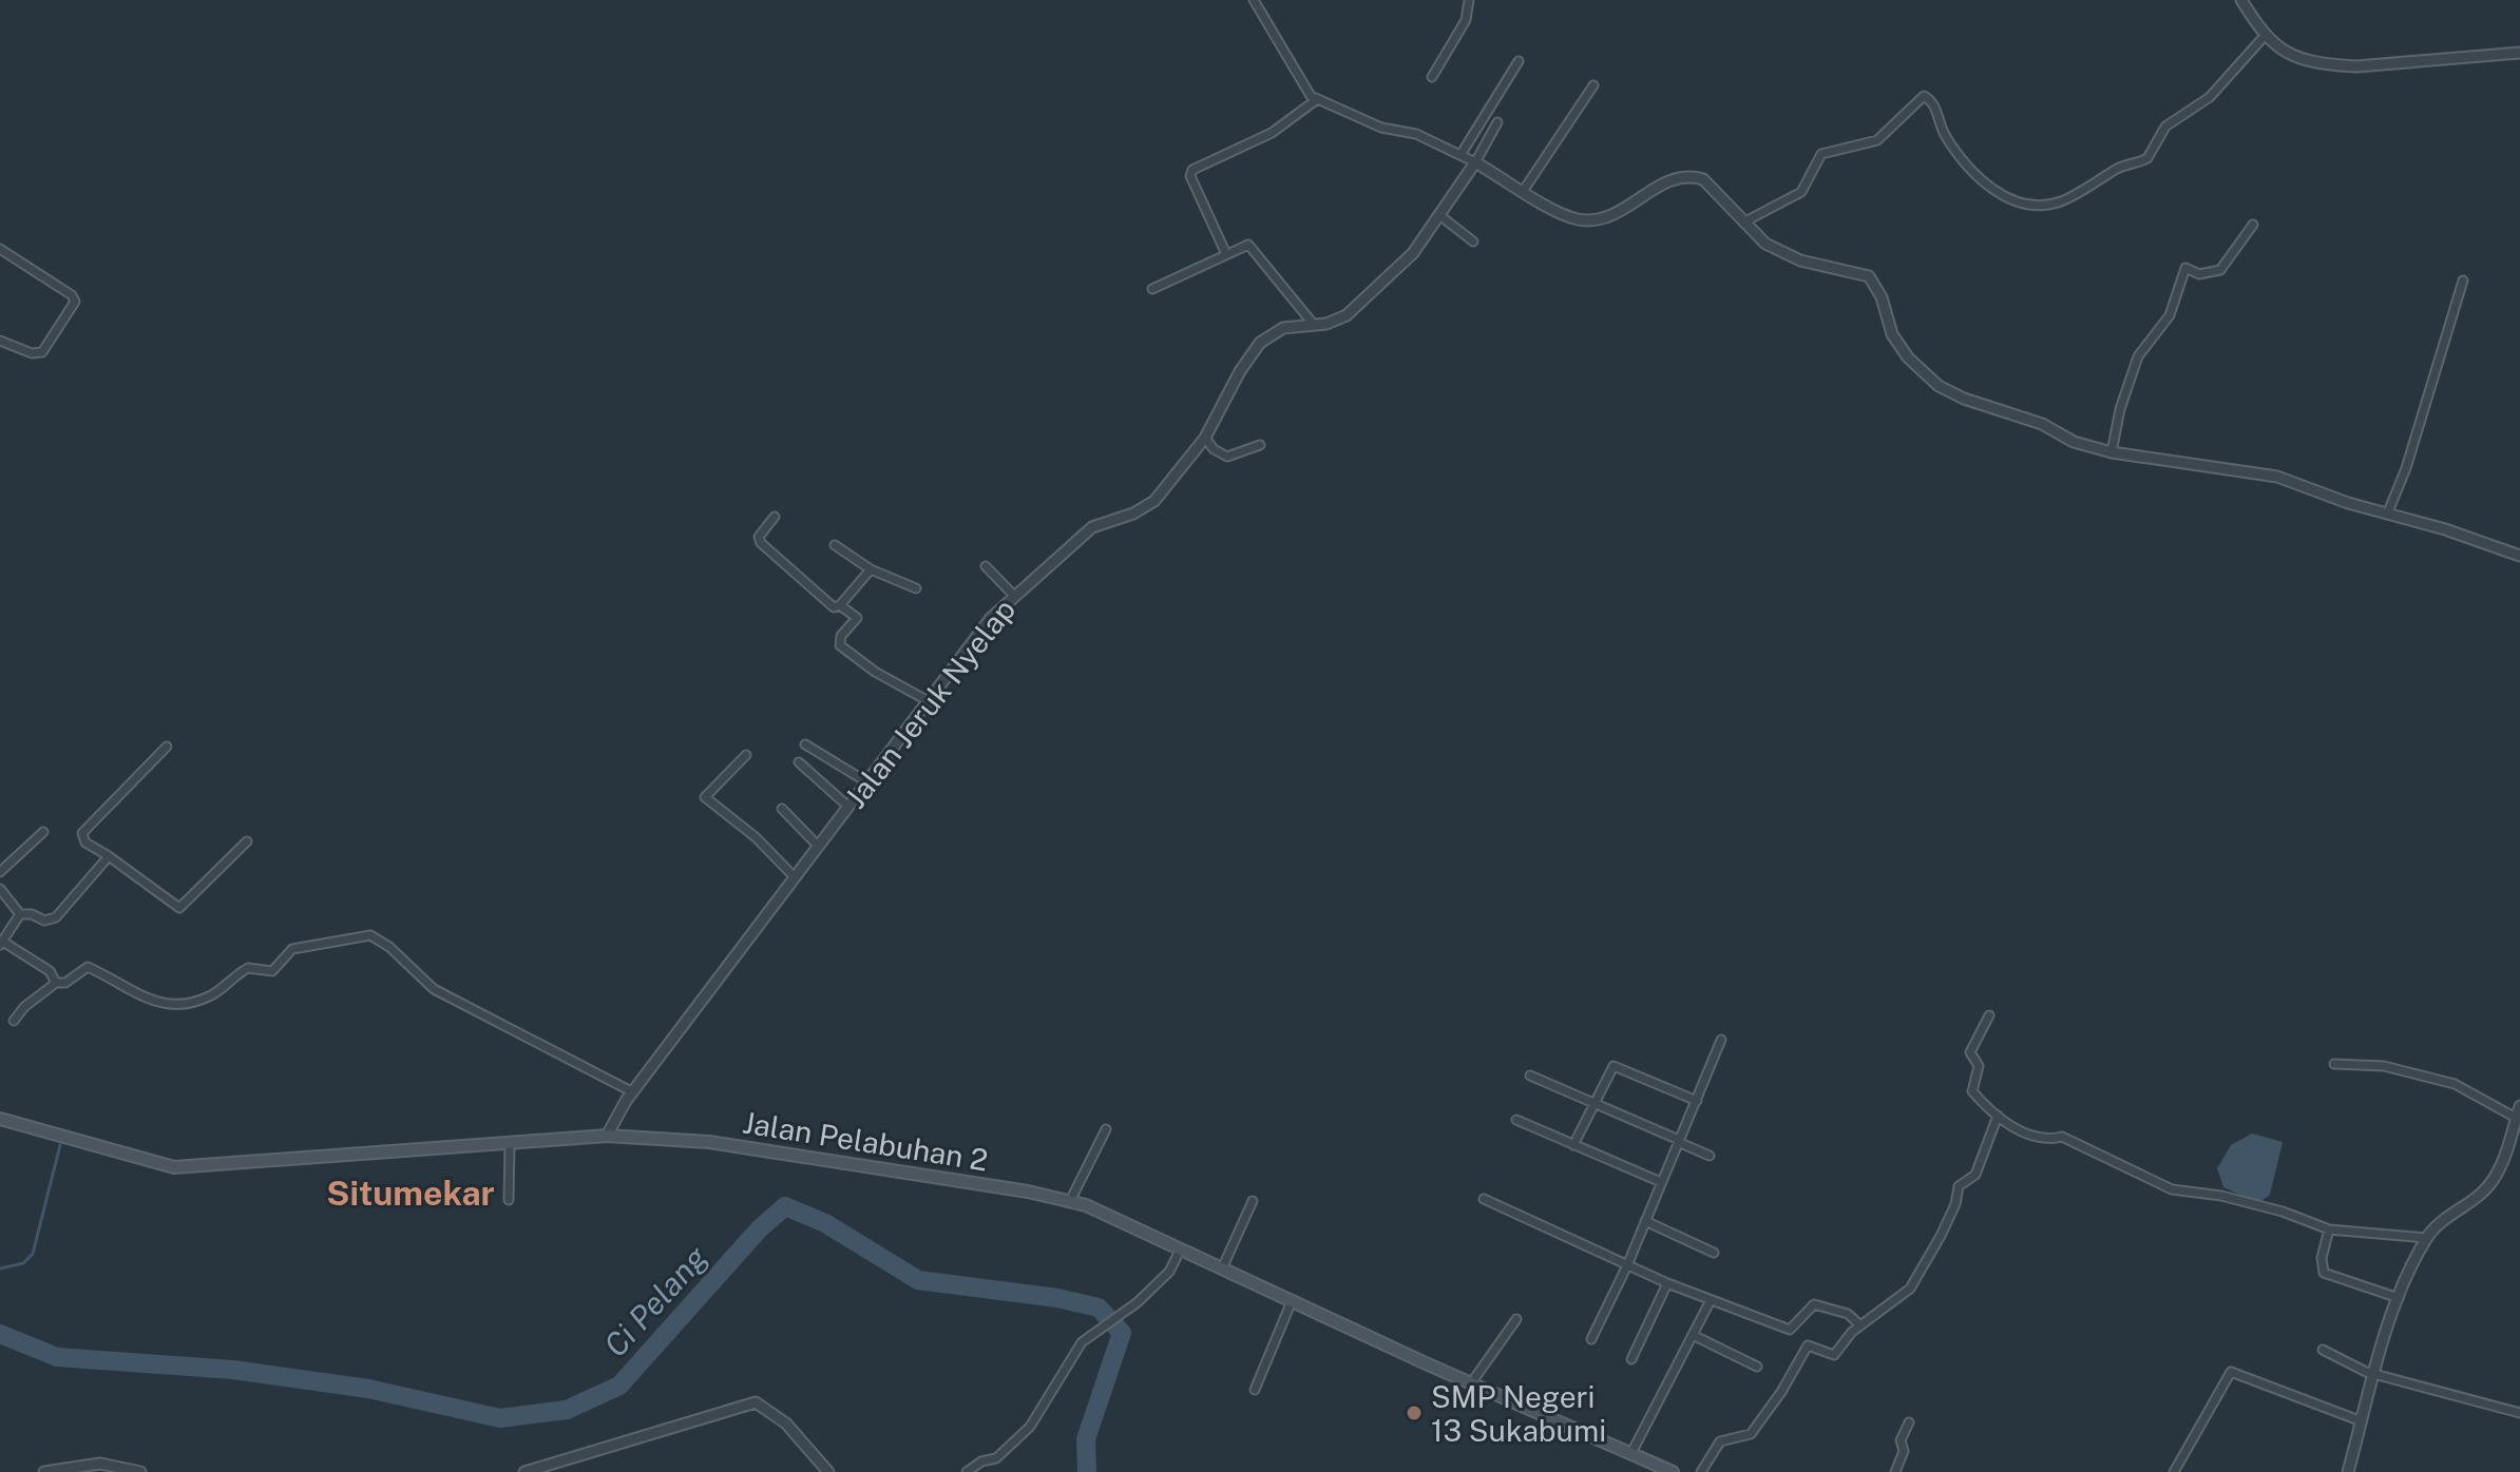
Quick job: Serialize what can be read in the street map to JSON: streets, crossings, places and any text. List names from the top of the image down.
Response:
{
  "streets": {
    "main road": ["Jalan Pelabuhan 2"],
    "street": ["Jalan Jeruk Nyelap"]
  },
  "crossings": [
    ["Jalan Jeruk Nyelap", "Jalan Pelabuhan 2"]
  ],
  "districts": ["Situmekar"],
  "water": ["Ci Pelang"],
  "places": ["SMP Negeri 13 Sukabumi"]
}
